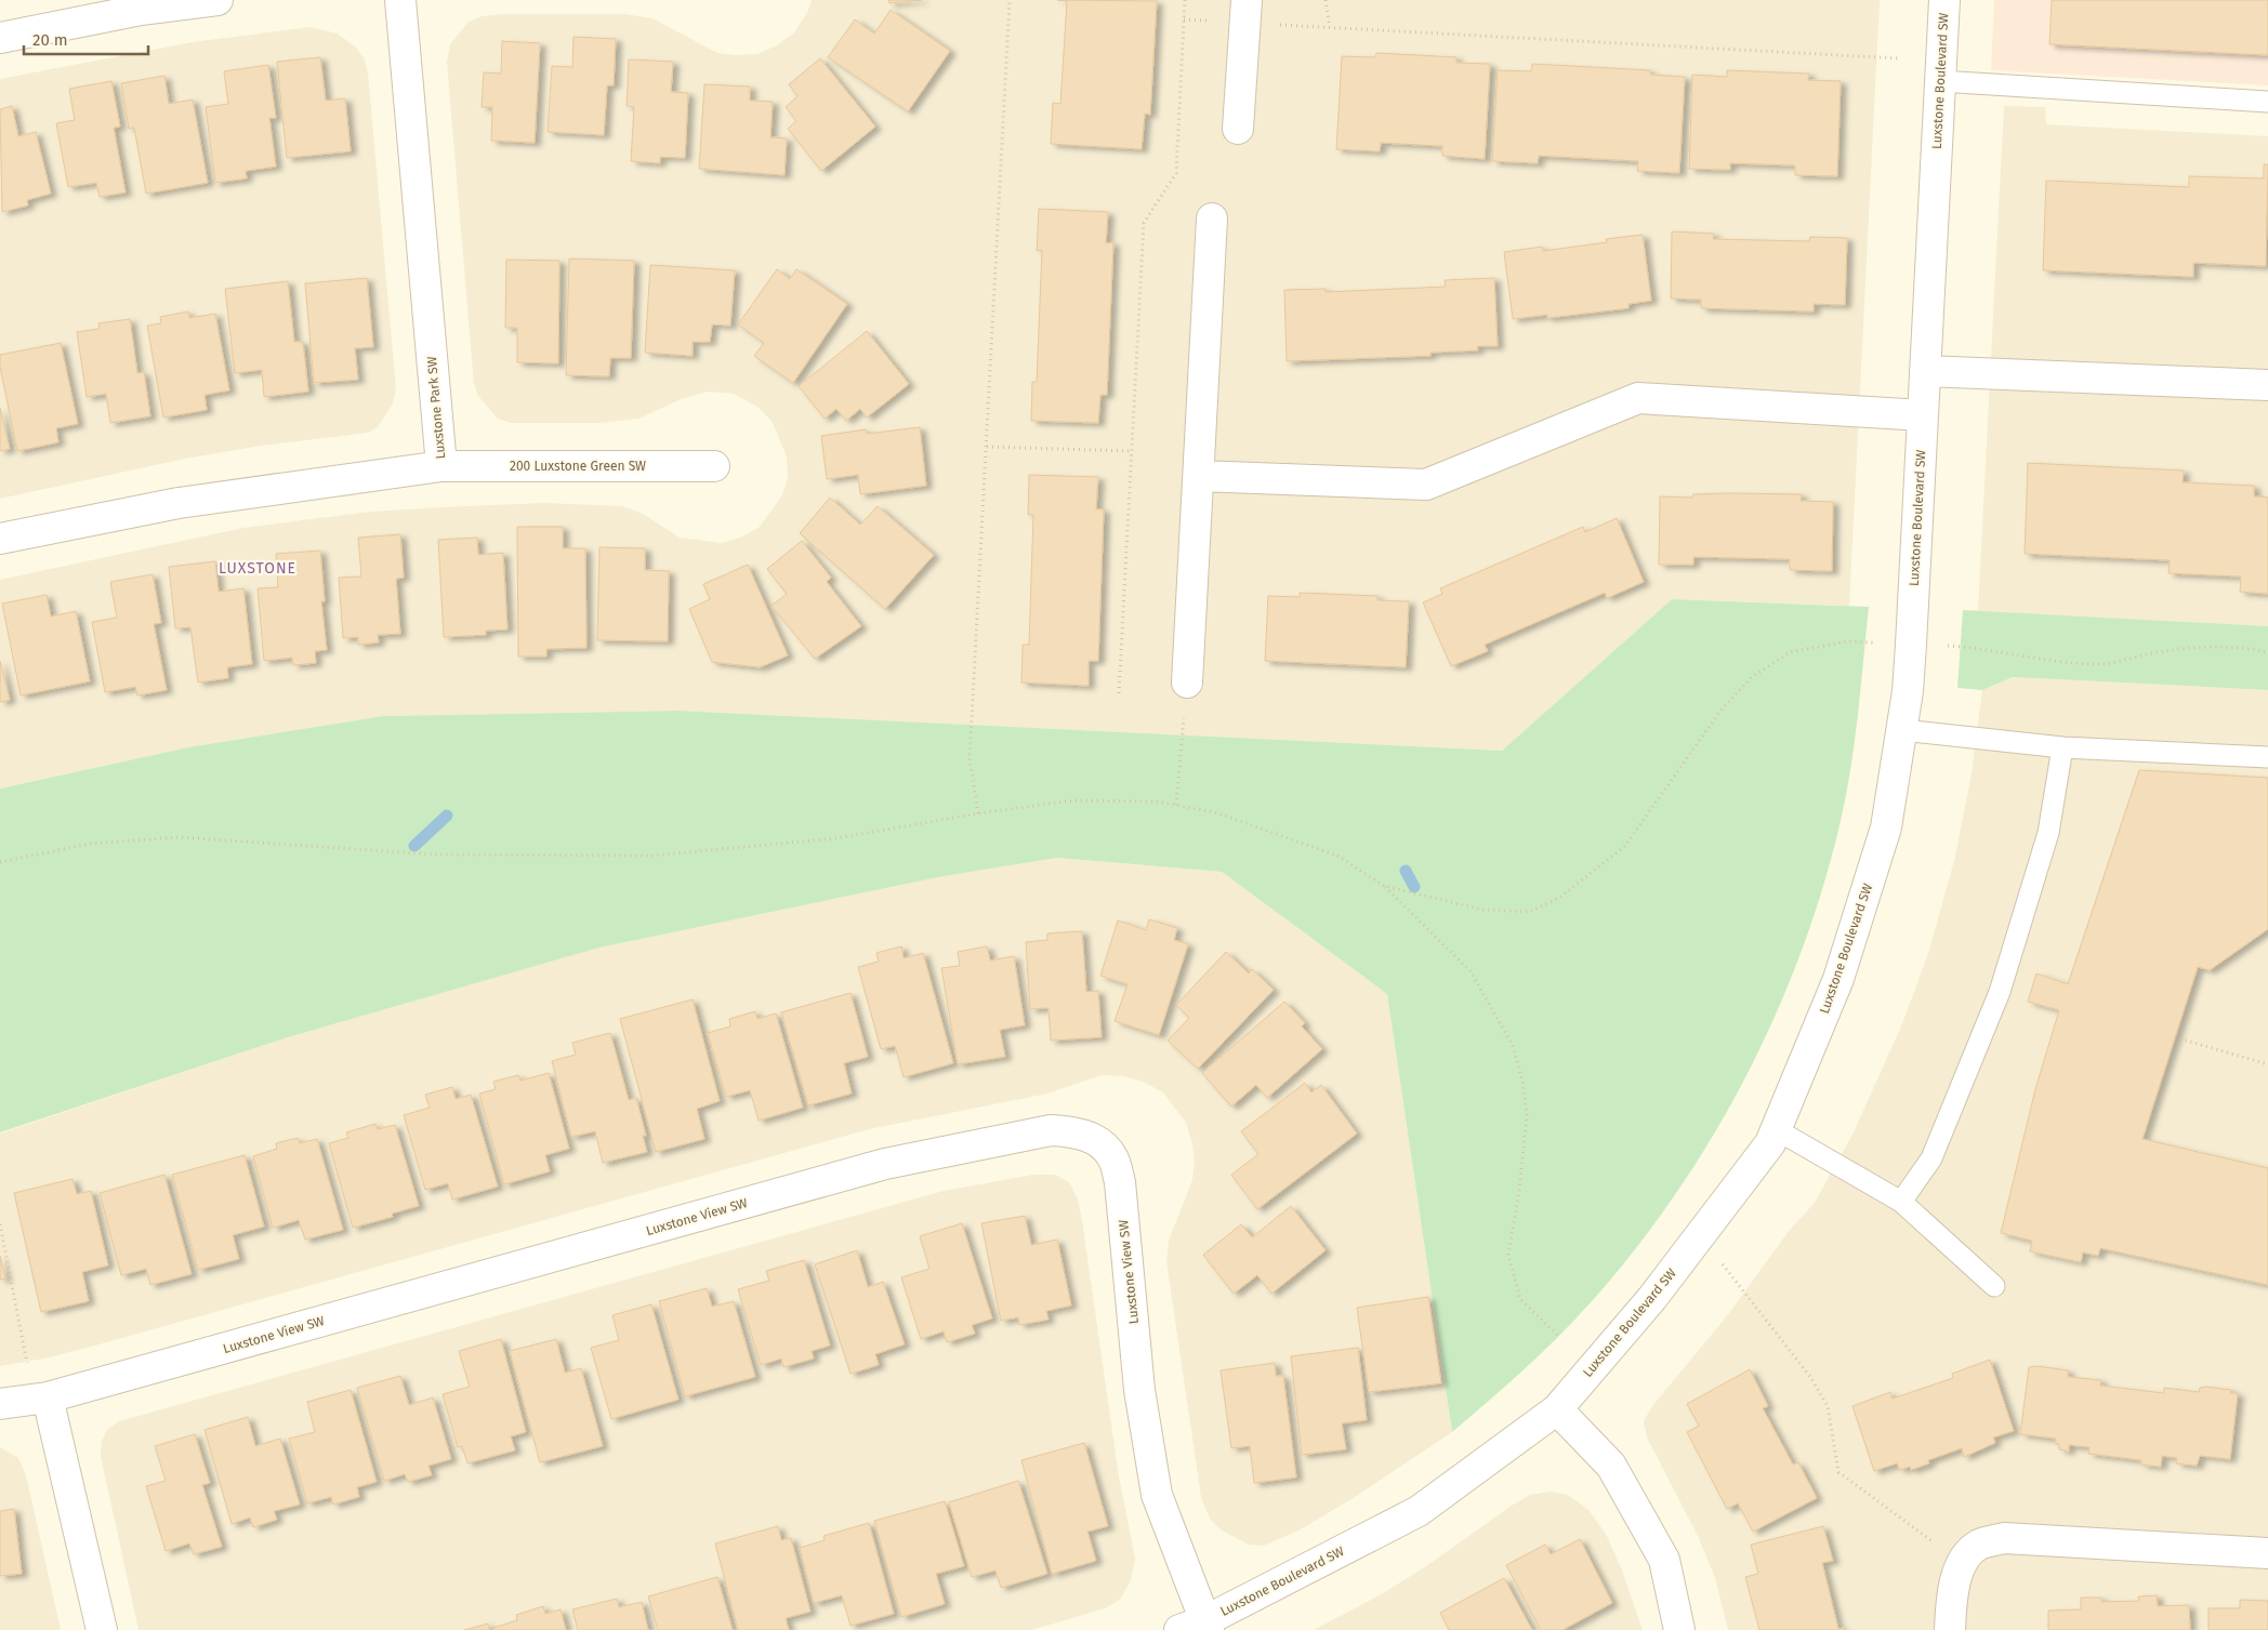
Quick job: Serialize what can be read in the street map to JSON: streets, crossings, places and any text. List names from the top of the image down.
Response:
{
  "streets": {
    "street": [
      "Luxstone Boulevard SW",
      "Luxstone Park SW",
      "200 Luxstone Green SW",
      "Luxstone View SW"
    ]
  },
  "crossings": [
    ["Luxstone Boulevard SW", "Luxstone View SW"],
    ["Luxstone Park SW", "200 Luxstone Green SW"]
  ],
  "districts": ["LUXSTONE"],
  "scale_bar": "20 m"
}
